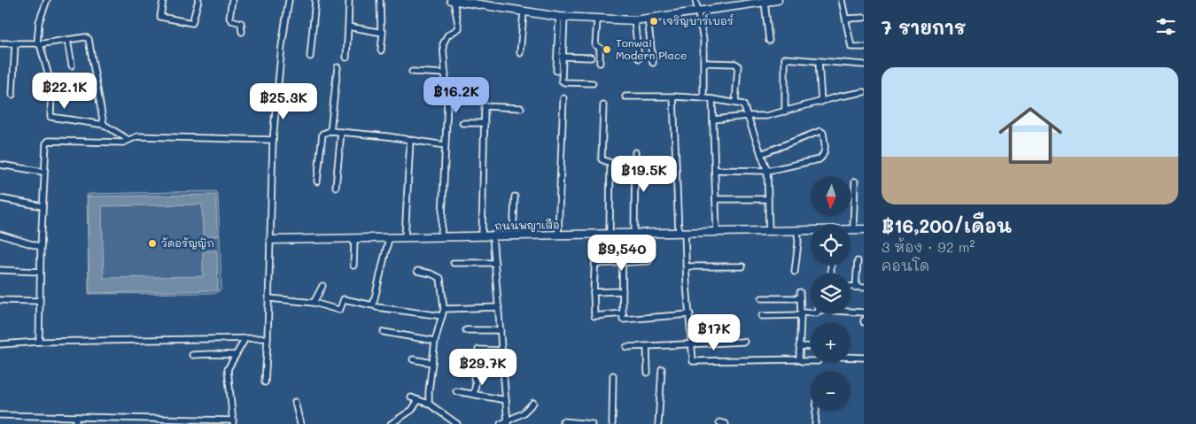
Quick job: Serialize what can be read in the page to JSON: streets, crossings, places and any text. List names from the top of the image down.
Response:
{
  "streets": {
    "street": ["ถนนพญาเสือ"]
  },
  "places": ["เจริญบาร์เบอร์", "Tonwai Modern Place", "วัดอรัญญิก"],
  "north": "bottom",
  "page": {
    "heading": "7 รายการ",
    "list": [
      {
        "name": "฿16,200/เดือน",
        "note": "3 ห้อง · 92 m² · คอนโด"
      }
    ],
    "price": [
      "฿22.1K",
      "฿16.2K",
      "฿25.3K",
      "฿19.5K",
      "฿9,540",
      "฿17K",
      "฿29.7K"
    ],
    "map_buttons": ["+", "−"]
  }
}
